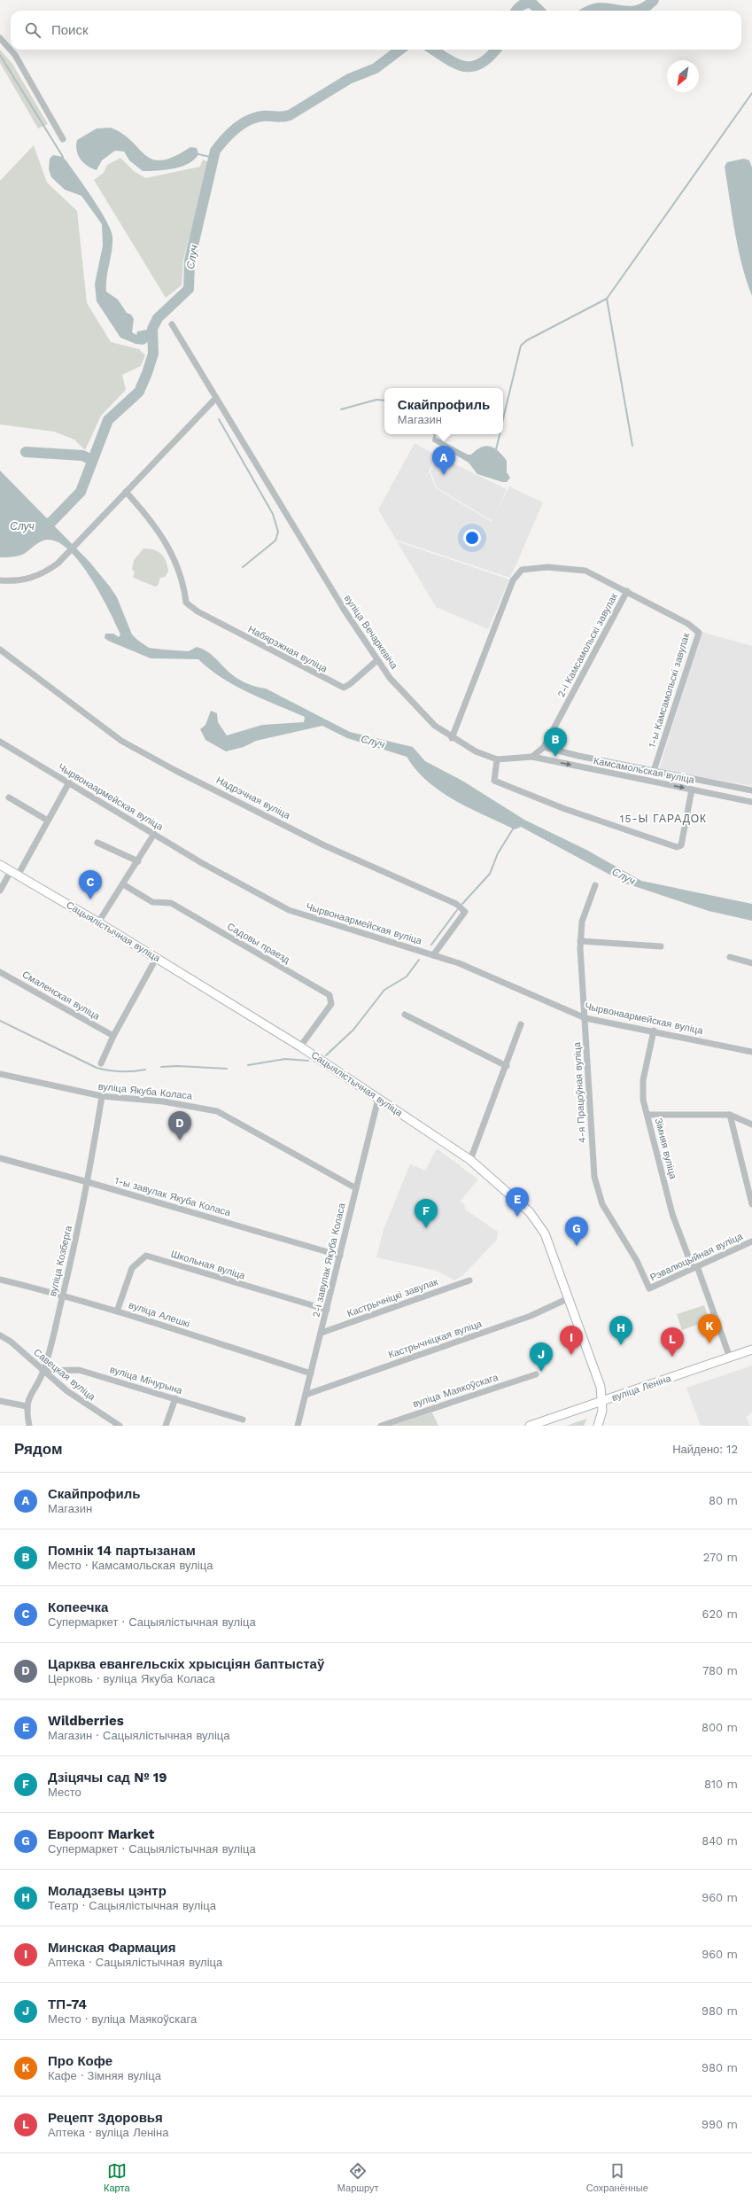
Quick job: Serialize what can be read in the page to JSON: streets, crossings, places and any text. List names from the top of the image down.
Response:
{
  "streets": {
    "main road": ["Сацыялістычная вуліца", "вуліца Леніна"],
    "street": [
      "вуліца Вечаркевіча",
      "2-і Камсамольскі завулак",
      "Набярэжная вуліца",
      "1-ы Камсамольскі завулак",
      "Камсамольская вуліца",
      "Чырвонаармейская вуліца",
      "Надрэчная вуліца",
      "Садовы праезд",
      "Смаленская вуліца",
      "вуліца Якуба Коласа",
      "4-я Працоўная вуліца",
      "Зімняя вуліца",
      "1-ы завулак Якуба Коласа",
      "Рэвалюцыйная вуліца",
      "2-і завулак Якуба Коласа",
      "вуліца Козберга",
      "Школьная вуліца",
      "Кастрычніцкі завулак",
      "вуліца Алешкі",
      "Кастрычніцкая вуліца",
      "Савецкая вуліца",
      "вуліца Мічурына",
      "вуліца Маякоўскага"
    ]
  },
  "crossings": [
    ["вуліца Вечаркевіча", "2-і Камсамольскі завулак"],
    ["вуліца Вечаркевіча", "Набярэжная вуліца"],
    ["вуліца Вечаркевіча", "Камсамольская вуліца"],
    ["2-і Камсамольскі завулак", "1-ы Камсамольскі завулак"],
    ["2-і Камсамольскі завулак", "Камсамольская вуліца"],
    ["1-ы Камсамольскі завулак", "Камсамольская вуліца"],
    ["Чырвонаармейская вуліца", "Надрэчная вуліца"],
    ["Чырвонаармейская вуліца", "4-я Працоўная вуліца"],
    ["Чырвонаармейская вуліца", "Зімняя вуліца"],
    ["Сацыялістычная вуліца", "Садовы праезд"],
    ["Сацыялістычная вуліца", "2-і завулак Якуба Коласа"],
    ["Сацыялістычная вуліца", "Кастрычніцкая вуліца"],
    ["Сацыялістычная вуліца", "вуліца Леніна"],
    ["вуліца Якуба Коласа", "2-і завулак Якуба Коласа"],
    ["вуліца Якуба Коласа", "вуліца Козберга"],
    ["4-я Працоўная вуліца", "Рэвалюцыйная вуліца"],
    ["Зімняя вуліца", "Рэвалюцыйная вуліца"],
    ["Зімняя вуліца", "вуліца Леніна"],
    ["1-ы завулак Якуба Коласа", "2-і завулак Якуба Коласа"],
    ["1-ы завулак Якуба Коласа", "вуліца Козберга"],
    ["2-і завулак Якуба Коласа", "Школьная вуліца"],
    ["2-і завулак Якуба Коласа", "Кастрычніцкі завулак"],
    ["2-і завулак Якуба Коласа", "вуліца Алешкі"],
    ["2-і завулак Якуба Коласа", "Кастрычніцкая вуліца"],
    ["вуліца Козберга", "вуліца Алешкі"],
    ["вуліца Козберга", "Савецкая вуліца"],
    ["вуліца Козберга", "вуліца Мічурына"],
    ["Школьная вуліца", "вуліца Алешкі"],
    ["Савецкая вуліца", "вуліца Мічурына"]
  ],
  "districts": ["15-Ы ГАРАДОК"],
  "water": ["Случ"],
  "north": "bottom left",
  "page": {
    "search": "Поиск",
    "popup": ["Скайпрофиль", "Магазин"],
    "pins": [
      "A",
      "B",
      "C",
      "D",
      "E",
      "F",
      "G",
      "K",
      "H",
      "I",
      "L",
      "J"
    ],
    "heading": ["Рядом", "Найдено: 12"],
    "list": [
      {
        "mark": "A",
        "name": "Скайпрофиль",
        "note": "Магазин",
        "value": "80 m"
      },
      {
        "mark": "B",
        "name": "Помнік 14 партызанам",
        "note": "Место · Камсамольская вуліца",
        "value": "270 m"
      },
      {
        "mark": "C",
        "name": "Копеечка",
        "note": "Супермаркет · Сацыялістычная вуліца",
        "value": "620 m"
      },
      {
        "mark": "D",
        "name": "Царква евангельскіх хрысціян баптыстаў",
        "note": "Церковь · вуліца Якуба Коласа",
        "value": "780 m"
      },
      {
        "mark": "E",
        "name": "Wildberries",
        "note": "Магазин · Сацыялістычная вуліца",
        "value": "800 m"
      },
      {
        "mark": "F",
        "name": "Дзіцячы сад № 19",
        "note": "Место",
        "value": "810 m"
      },
      {
        "mark": "G",
        "name": "Евроопт Market",
        "note": "Супермаркет · Сацыялістычная вуліца",
        "value": "840 m"
      },
      {
        "mark": "H",
        "name": "Моладзевы цэнтр",
        "note": "Театр · Сацыялістычная вуліца",
        "value": "960 m"
      },
      {
        "mark": "I",
        "name": "Минская Фармация",
        "note": "Аптека · Сацыялістычная вуліца",
        "value": "960 m"
      },
      {
        "mark": "J",
        "name": "ТП-74",
        "note": "Место · вуліца Маякоўскага",
        "value": "980 m"
      },
      {
        "mark": "K",
        "name": "Про Кофе",
        "note": "Кафе · Зімняя вуліца",
        "value": "980 m"
      },
      {
        "mark": "L",
        "name": "Рецепт Здоровья",
        "note": "Аптека · вуліца Леніна",
        "value": "990 m"
      }
    ],
    "nav": ["Карта", "Маршрут", "Сохранённые"]
  }
}
